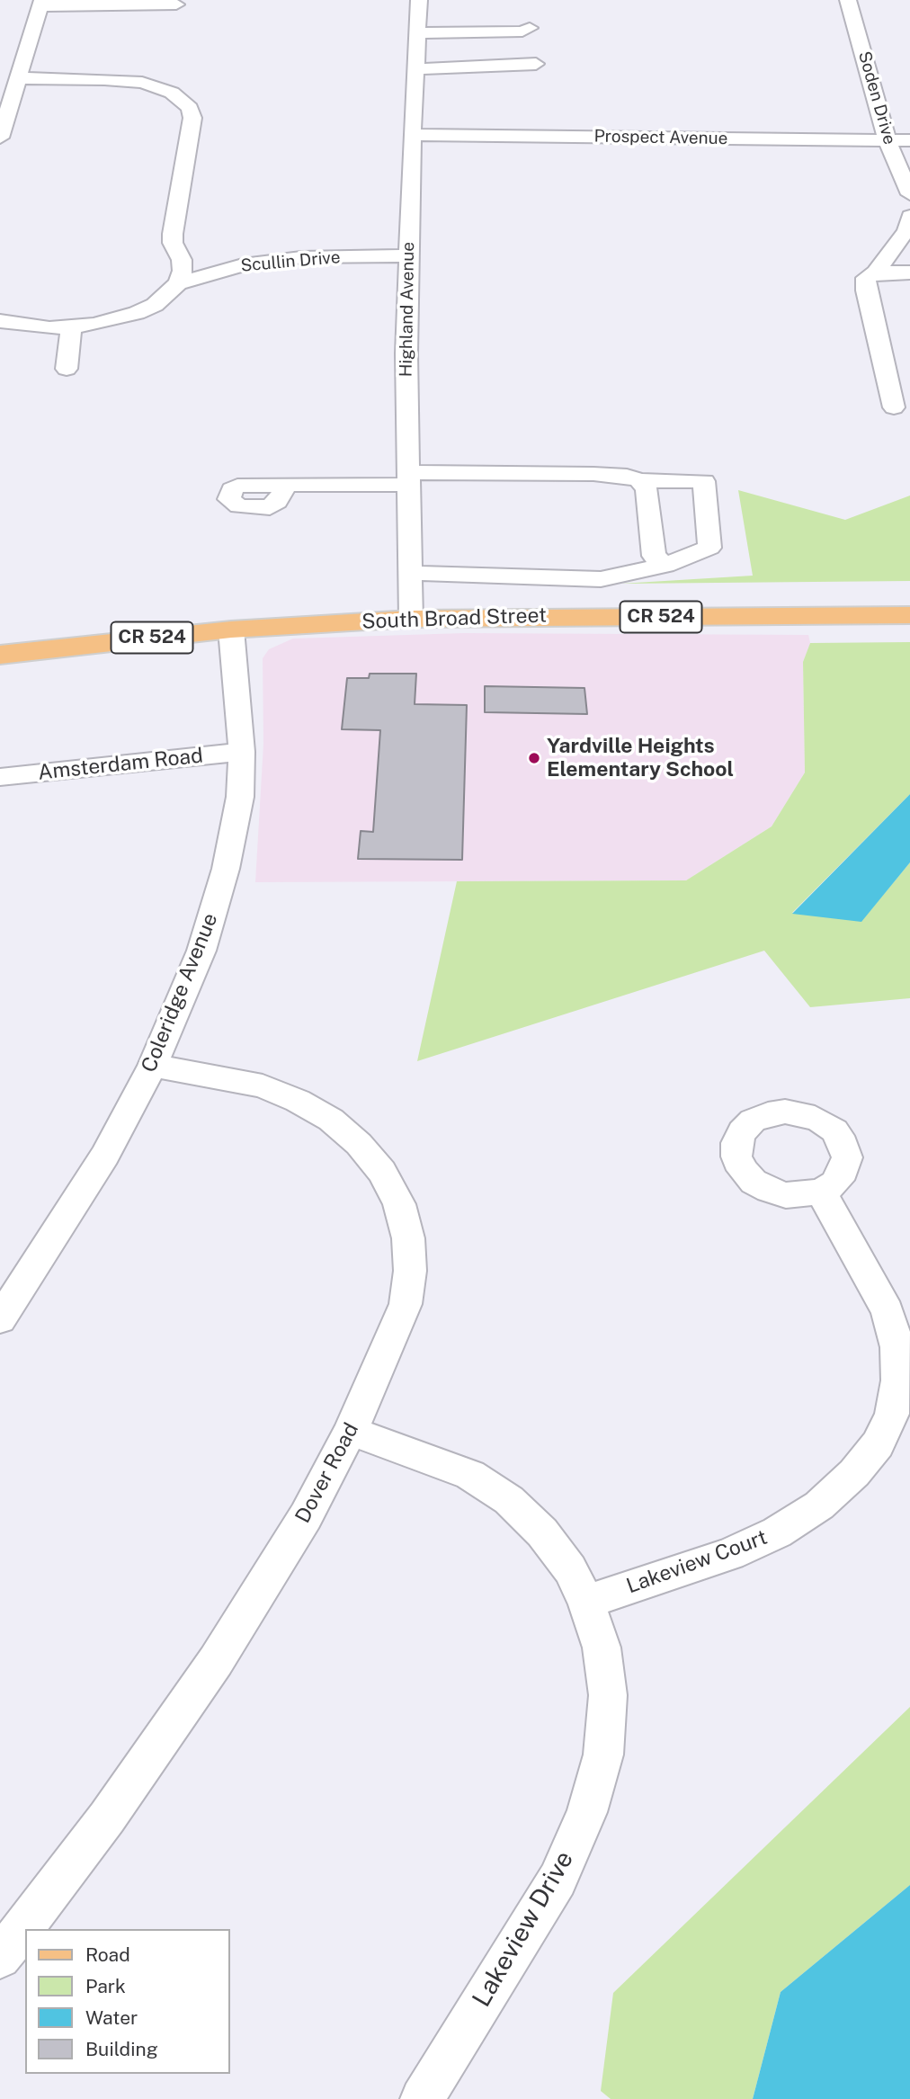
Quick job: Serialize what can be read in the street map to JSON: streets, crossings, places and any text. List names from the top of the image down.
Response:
{
  "streets": {
    "main road": ["CR 524", "South Broad Street"],
    "street": [
      "Soden Drive",
      "Prospect Avenue",
      "Scullin Drive",
      "Highland Avenue",
      "Amsterdam Road",
      "Coleridge Avenue",
      "Dover Road",
      "Lakeview Court",
      "Lakeview Drive"
    ]
  },
  "crossings": [
    ["Soden Drive", "Prospect Avenue"],
    ["Prospect Avenue", "Highland Avenue"],
    ["Scullin Drive", "Highland Avenue"],
    ["Highland Avenue", "South Broad Street"],
    ["South Broad Street", "Coleridge Avenue"],
    ["Amsterdam Road", "Coleridge Avenue"],
    ["Coleridge Avenue", "Dover Road"],
    ["Dover Road", "Lakeview Drive"],
    ["Lakeview Court", "Lakeview Drive"]
  ],
  "places": ["Yardville Heights Elementary School"],
  "legend": [
    "Road",
    "Park",
    "Water",
    "Building"
  ]
}
